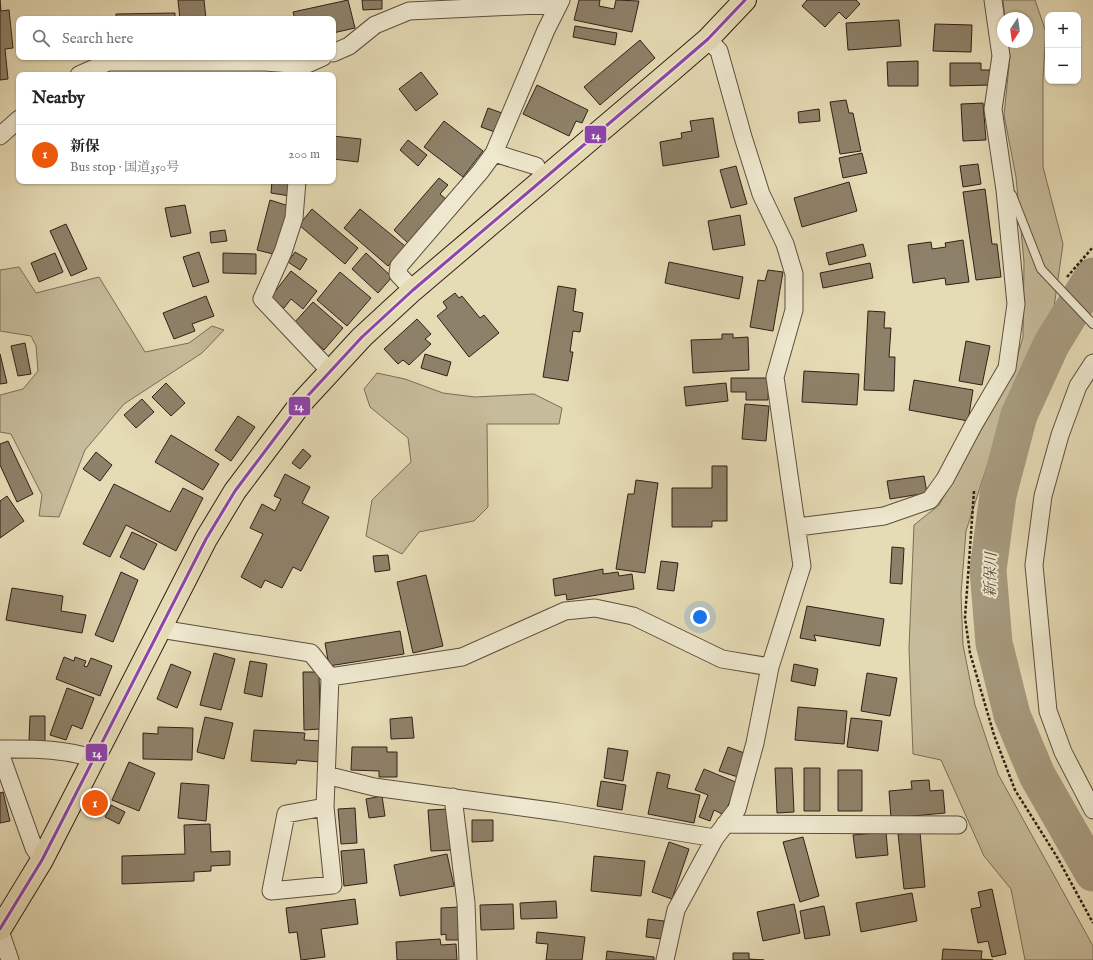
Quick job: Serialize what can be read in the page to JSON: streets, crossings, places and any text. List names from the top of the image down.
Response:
{
  "water": ["新保川"],
  "lines": ["transit line 14"],
  "north": "bottom",
  "page": {
    "map_buttons": ["+", "−"],
    "search": "Search here",
    "heading": "Nearby",
    "list": [
      {
        "mark": "1",
        "name": "新保",
        "note": "Bus stop · 国道350号",
        "value": "200 m"
      }
    ],
    "pins": "1"
  }
}
